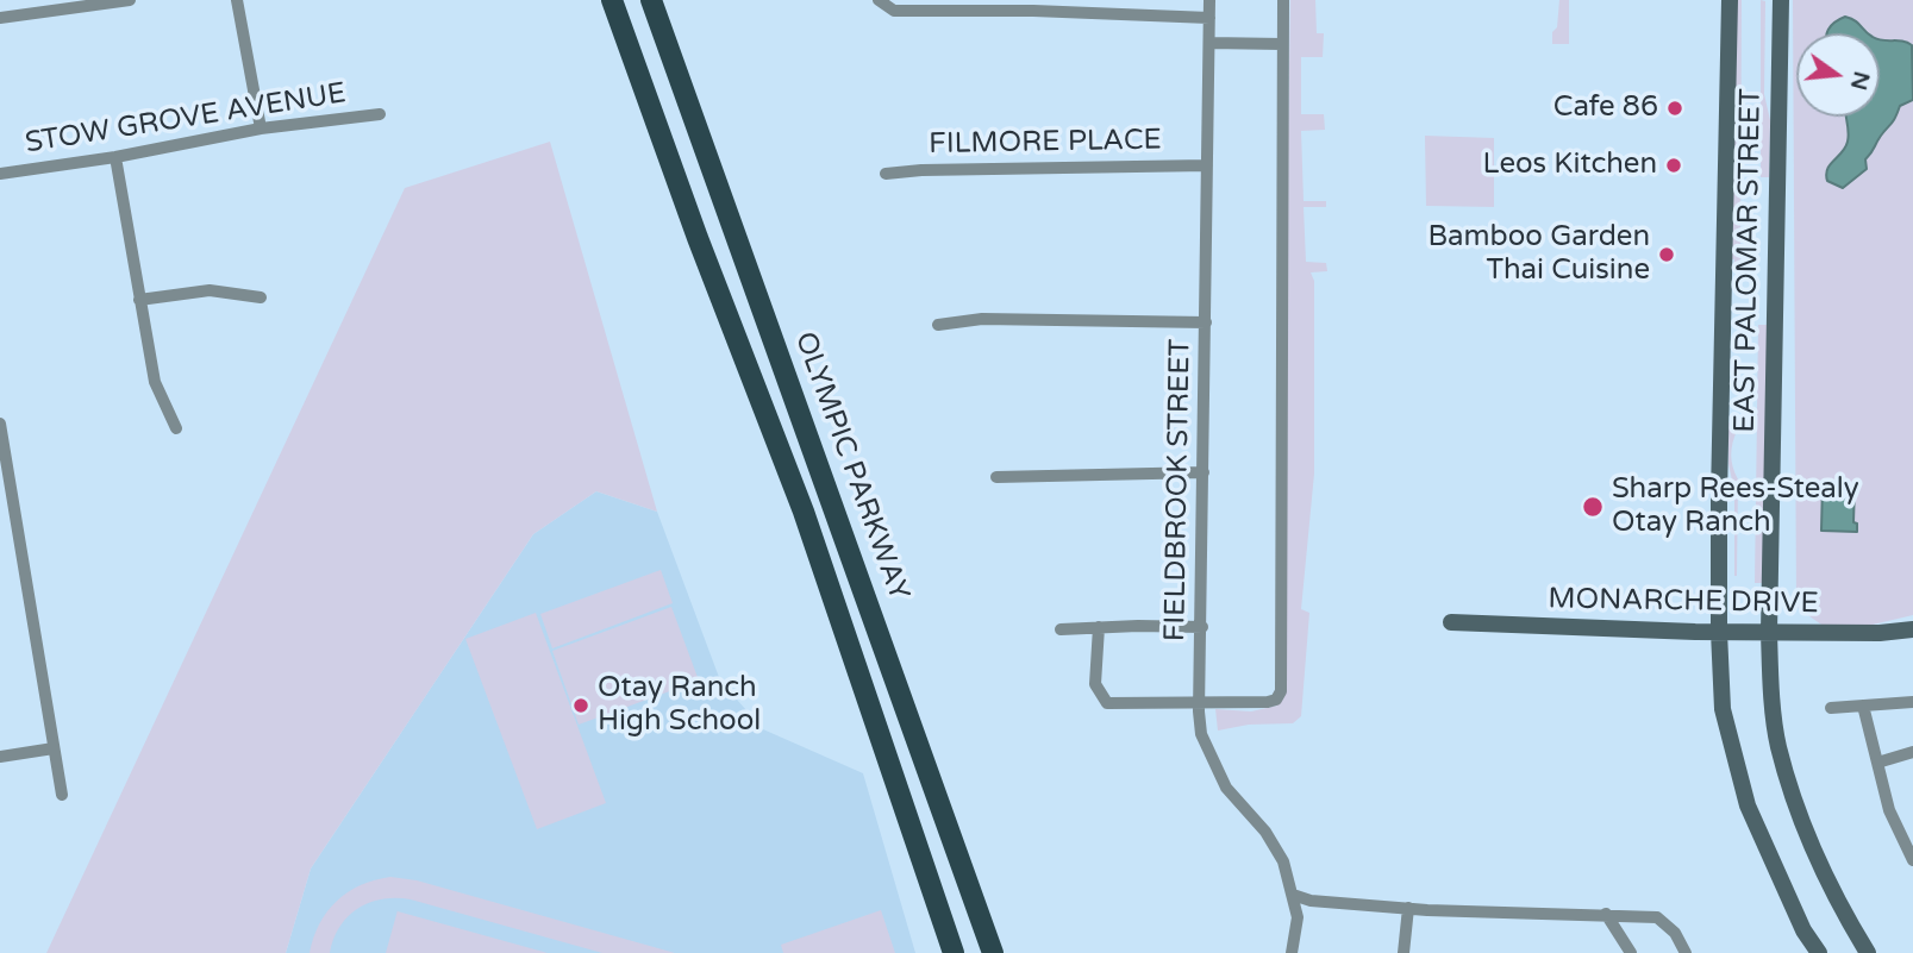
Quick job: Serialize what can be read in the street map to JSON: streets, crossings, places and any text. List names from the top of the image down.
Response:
{
  "streets": {
    "main road": ["EAST PALOMAR STREET", "OLYMPIC PARKWAY", "MONARCHE DRIVE"],
    "street": ["STOW GROVE AVENUE", "FILMORE PLACE", "FIELDBROOK STREET"]
  },
  "crossings": [
    ["FILMORE PLACE", "FIELDBROOK STREET"],
    ["EAST PALOMAR STREET", "MONARCHE DRIVE"]
  ],
  "places": [
    "Cafe 86",
    "Leos Kitchen",
    "Bamboo Garden Thai Cuisine",
    "Sharp Rees-Stealy Otay Ranch",
    "Otay Ranch High School"
  ],
  "north": "right"
}
